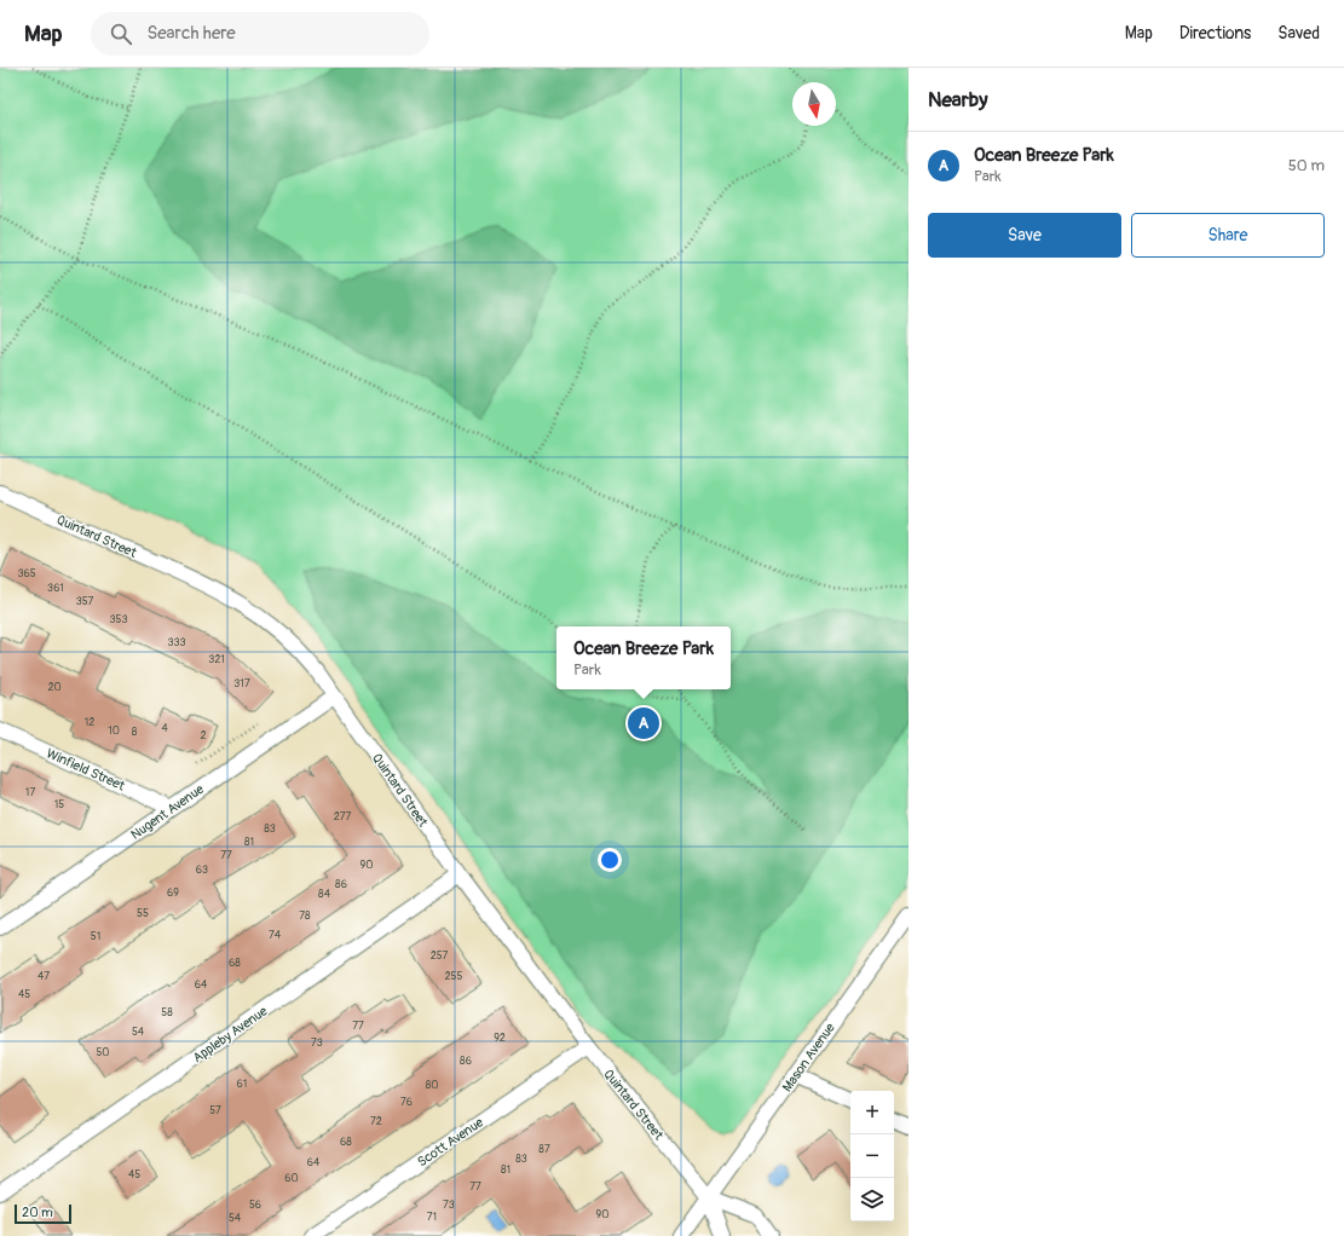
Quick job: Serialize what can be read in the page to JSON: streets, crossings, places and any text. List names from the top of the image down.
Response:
{
  "streets": {
    "street": [
      "Quintard Street",
      "Winfield Street",
      "Nugent Avenue",
      "Appleby Avenue",
      "Mason Avenue",
      "Scott Avenue"
    ]
  },
  "crossings": [
    ["Quintard Street", "Nugent Avenue"],
    ["Quintard Street", "Appleby Avenue"],
    ["Quintard Street", "Mason Avenue"],
    ["Quintard Street", "Scott Avenue"],
    ["Winfield Street", "Nugent Avenue"]
  ],
  "house_numbers": [
    "365",
    "361",
    "357",
    "353",
    "333",
    "321",
    "317",
    "20",
    "12",
    "4",
    "10",
    "8",
    "2",
    "17",
    "15",
    "277",
    "83",
    "81",
    "77",
    "90",
    "63",
    "86",
    "69",
    "84",
    "55",
    "78",
    "74",
    "51",
    "257",
    "68",
    "47",
    "255",
    "64",
    "45",
    "58",
    "77",
    "54",
    "92",
    "73",
    "50",
    "86",
    "61",
    "80",
    "76",
    "57",
    "72",
    "68",
    "87",
    "83",
    "64",
    "81",
    "45",
    "60",
    "77",
    "56",
    "73",
    "90",
    "71",
    "54"
  ],
  "scale_bar": "20 m",
  "north": "bottom",
  "page": {
    "header": "Map",
    "search": "Search here",
    "nav": ["Map", "Directions", "Saved"],
    "heading": "Nearby",
    "list": [
      {
        "mark": "A",
        "name": "Ocean Breeze Park",
        "note": "Park",
        "value": "50 m"
      }
    ],
    "buttons": ["Save", "Share"],
    "popup": ["Ocean Breeze Park", "Park"],
    "pins": "A",
    "map_buttons": ["+", "−"],
    "scale": "20 m"
  }
}
